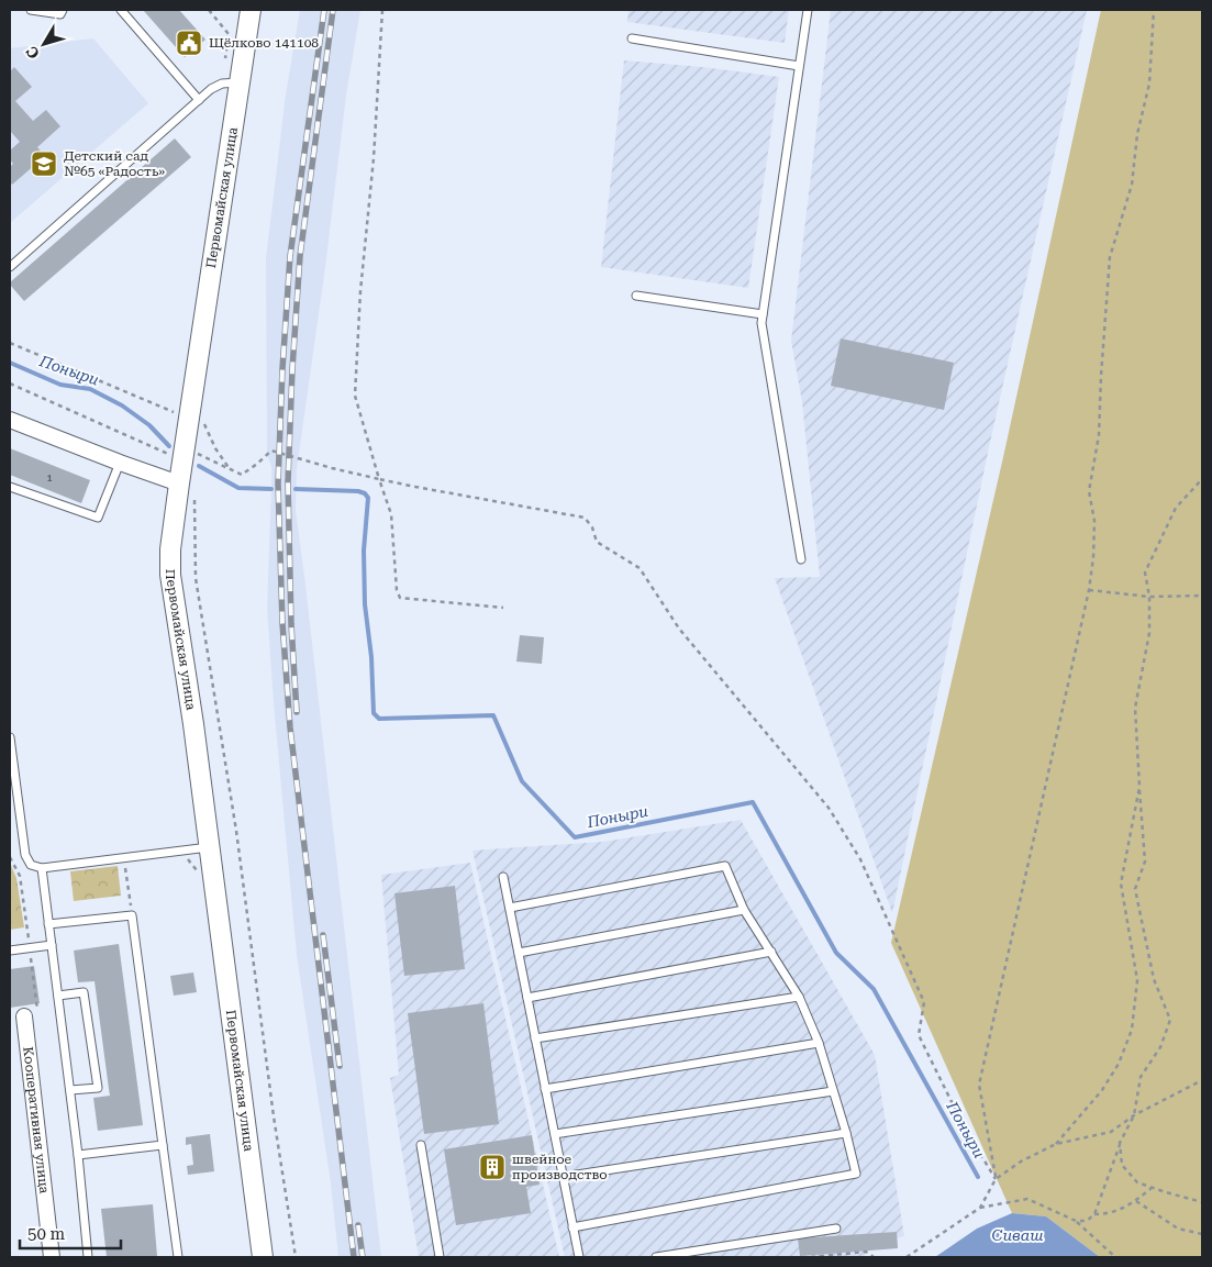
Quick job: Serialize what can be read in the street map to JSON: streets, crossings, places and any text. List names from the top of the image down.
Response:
{
  "streets": {
    "street": ["Первомайская улица", "Кооперативная улица"]
  },
  "water": ["Поныри", "Сиваш"],
  "places": {
    "public building": ["Щёлково 141108"],
    "school or university": ["Детский сад №65 «Радость»"],
    "building": ["швейное производство"]
  },
  "house_numbers": ["1"],
  "scale_bar": "50 m",
  "north": "bottom left"
}
